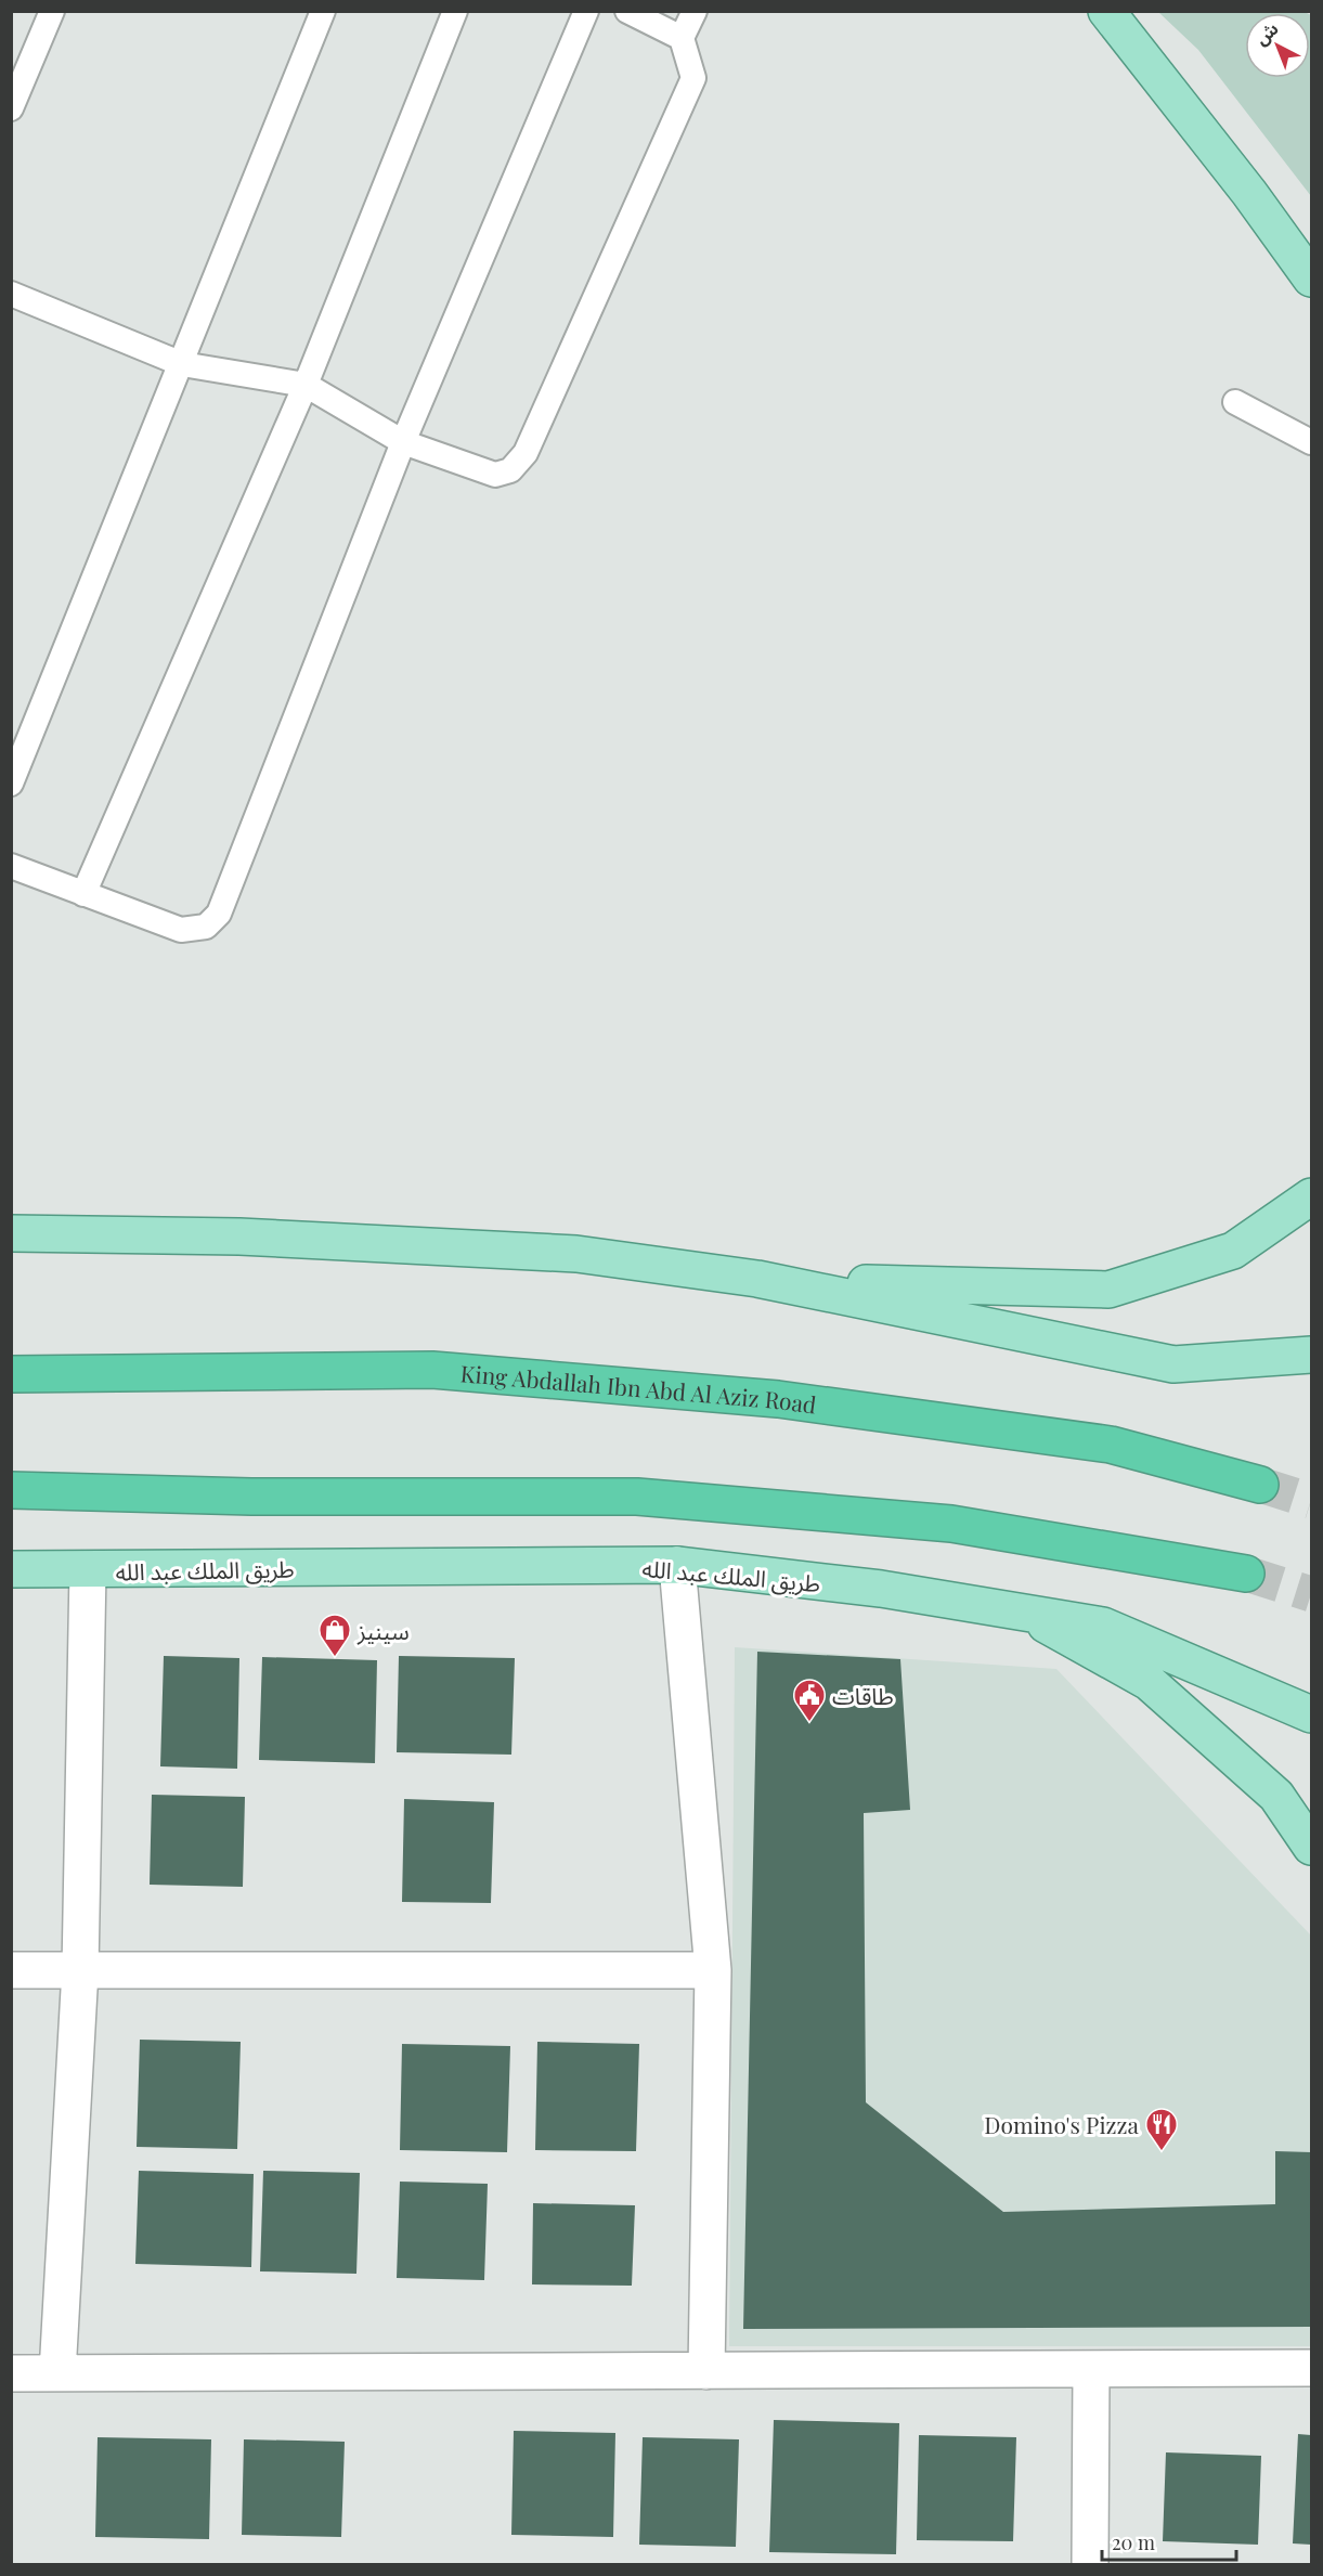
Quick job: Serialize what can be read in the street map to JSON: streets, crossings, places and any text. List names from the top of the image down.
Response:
{
  "streets": {
    "highway": ["King Abdallah Ibn Abd Al Aziz Road"],
    "main road": ["طريق الملك عبد الله"]
  },
  "places": {
    "shop": ["سينيز"],
    "public building": ["طاقات"],
    "restaurant": ["Domino's Pizza"]
  },
  "scale_bar": "20 m",
  "north": "top left"
}
